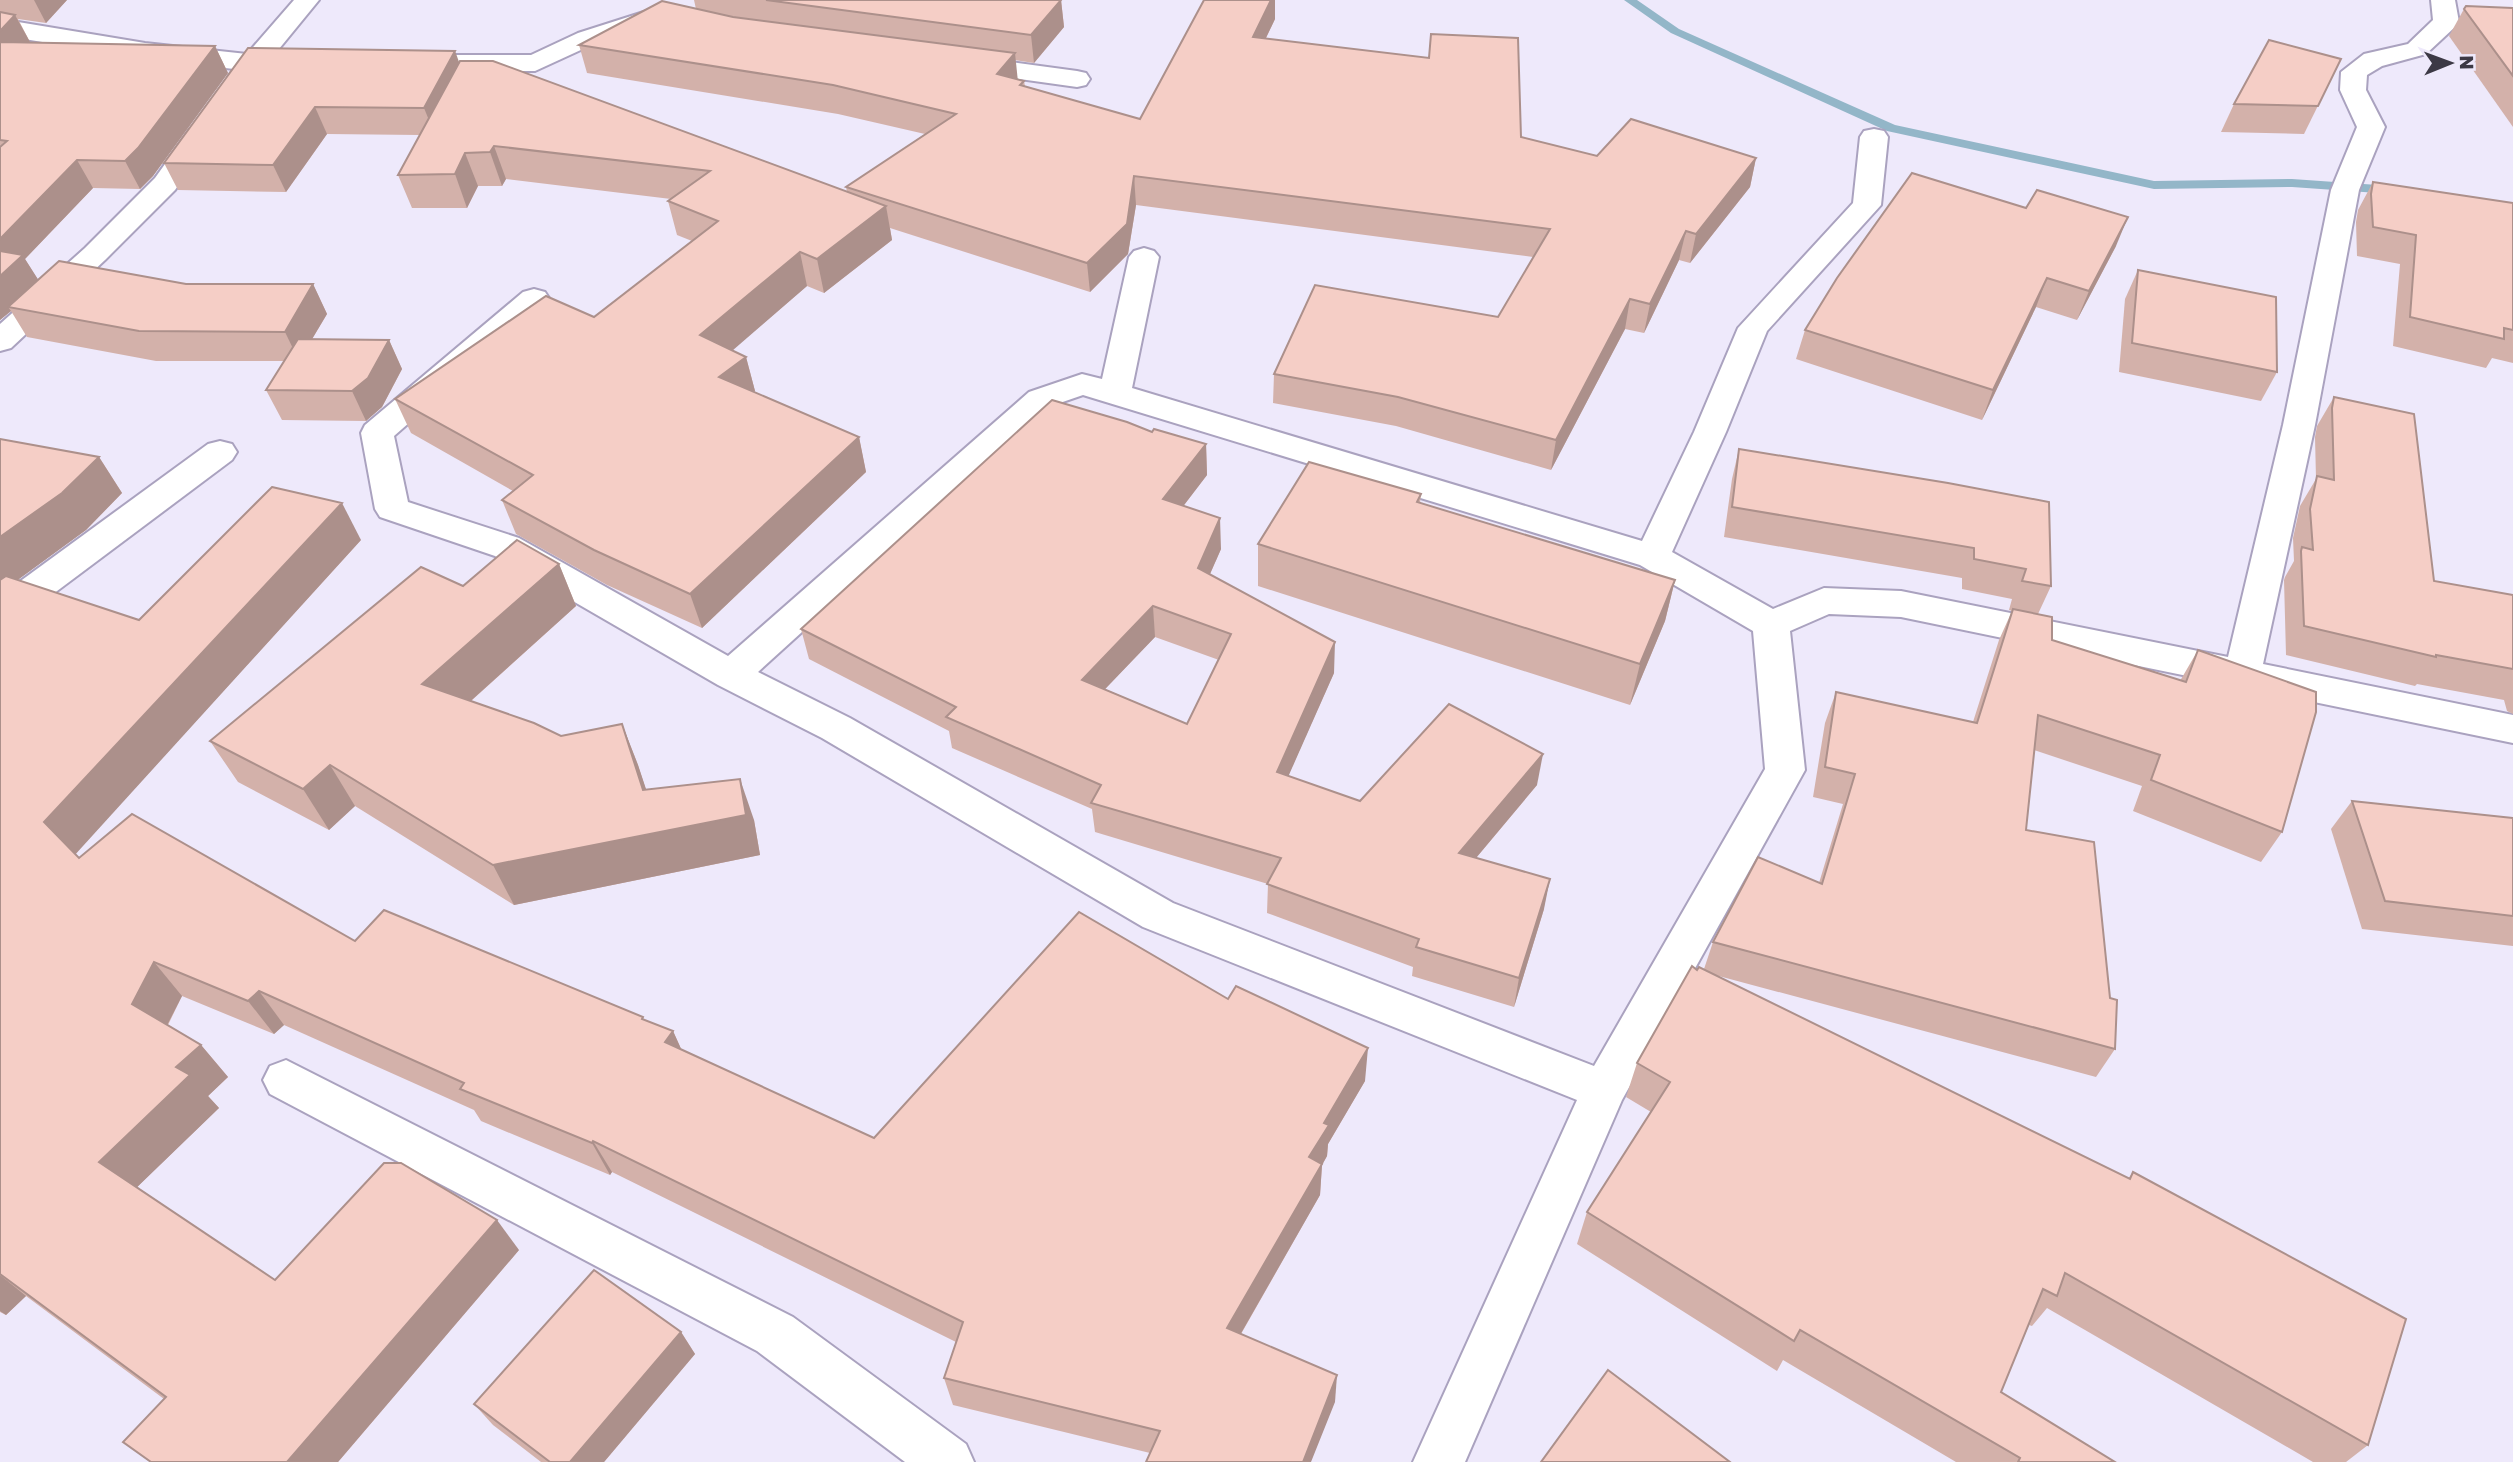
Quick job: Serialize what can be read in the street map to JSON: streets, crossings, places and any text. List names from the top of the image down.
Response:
{
  "north": "right"
}
